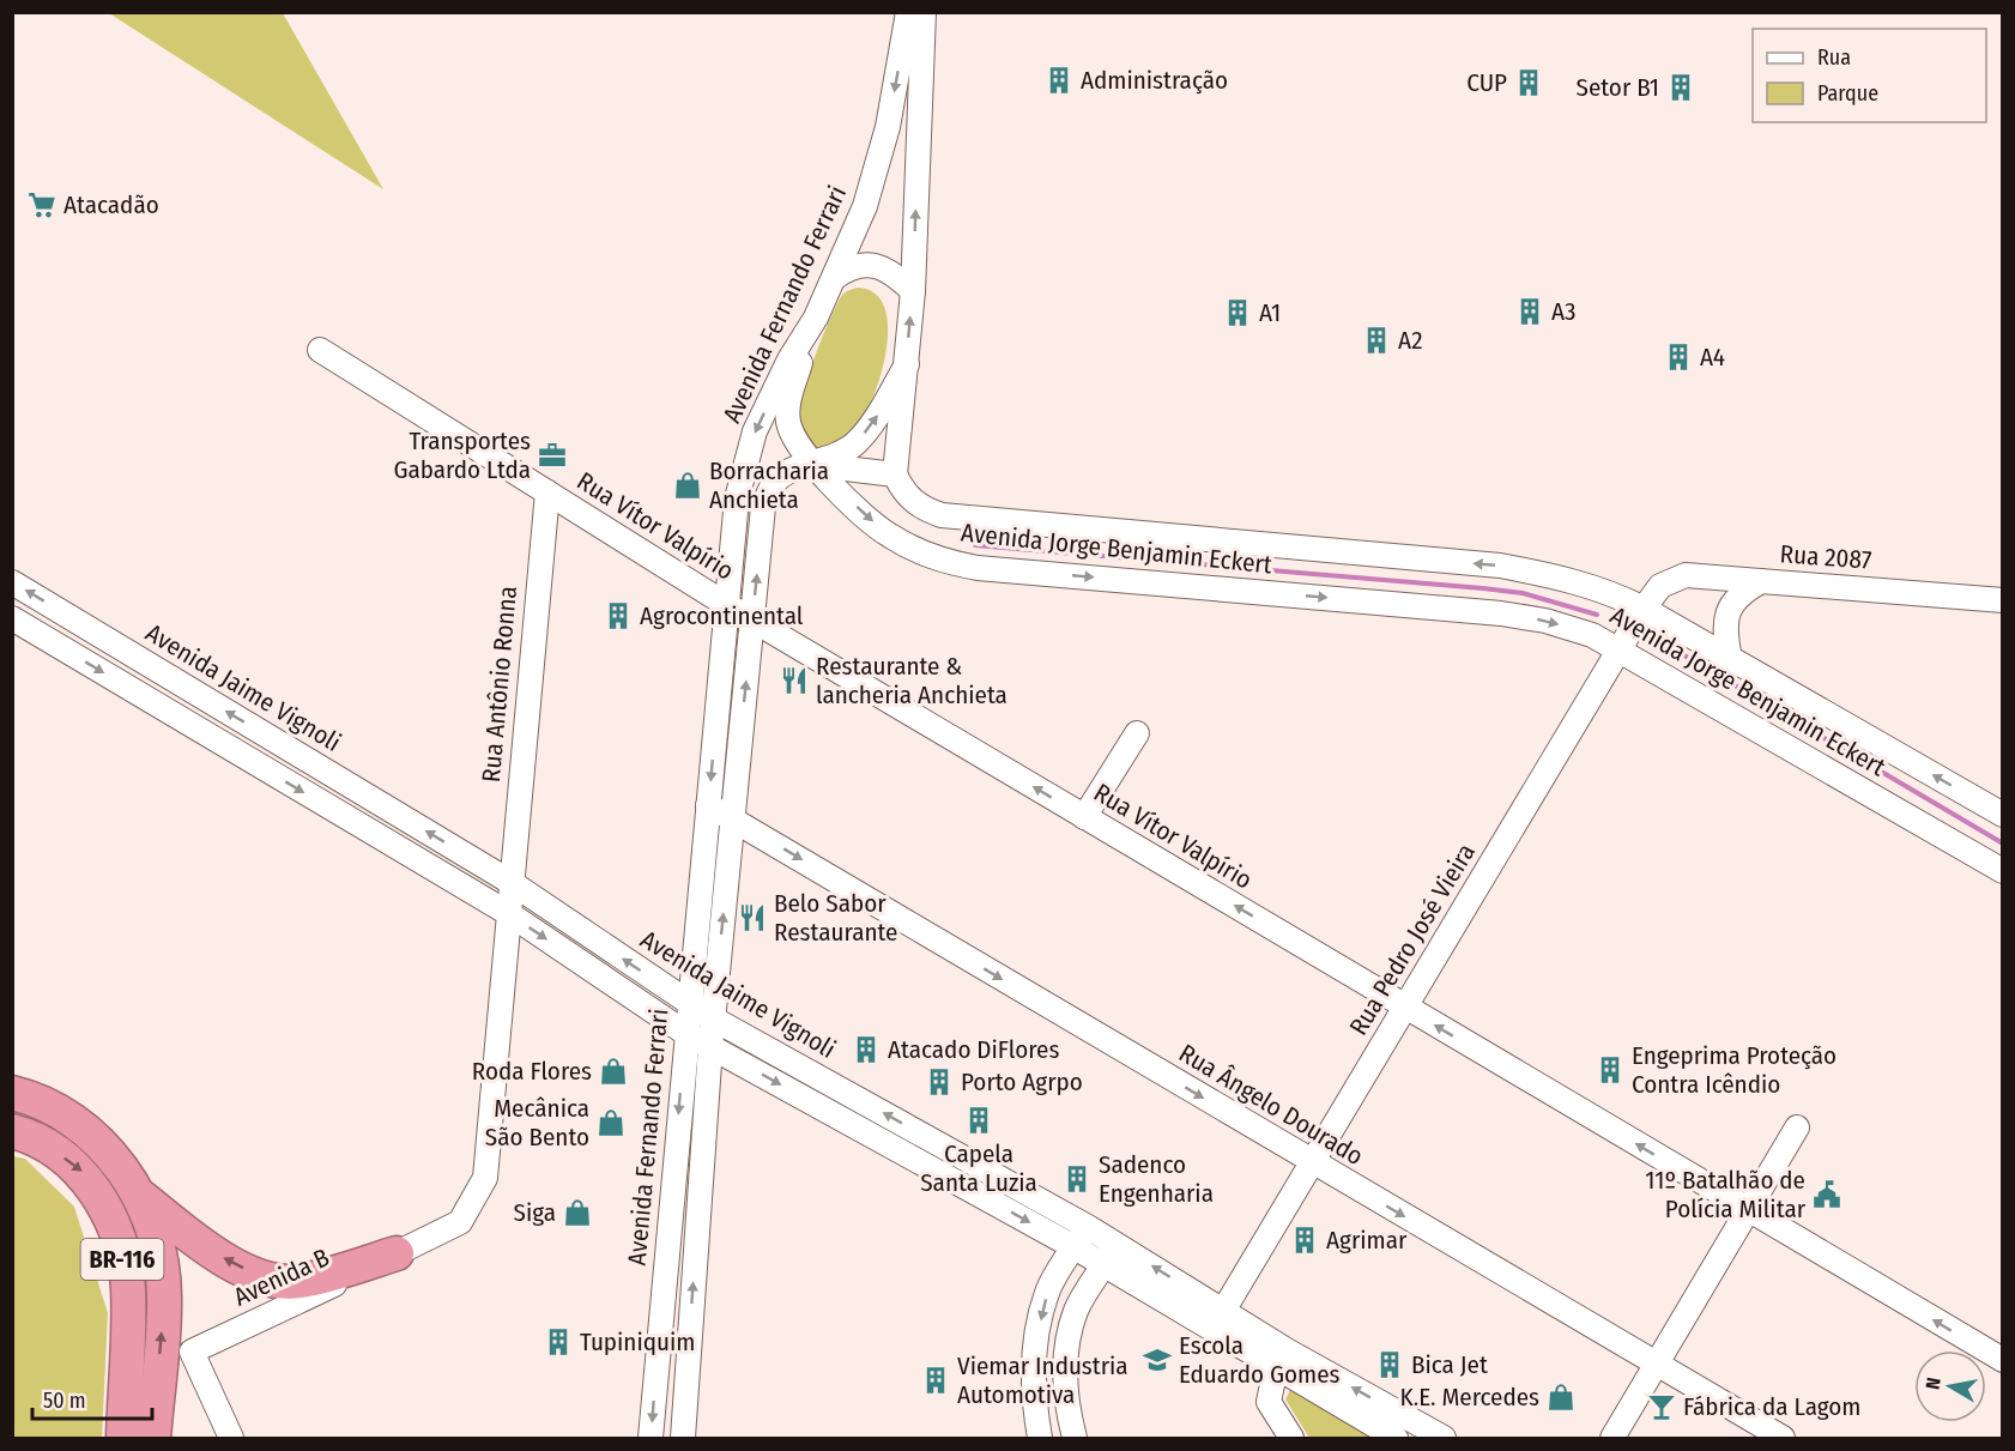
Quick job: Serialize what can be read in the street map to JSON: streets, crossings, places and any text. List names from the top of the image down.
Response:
{
  "streets": {
    "highway": ["BR-116"],
    "street": [
      "Avenida Fernando Ferrari",
      "Rua Vítor Valpírio",
      "Avenida Jorge Benjamin Eckert",
      "Rua 2087",
      "Rua Antônio Ronna",
      "Avenida Jaime Vignoli",
      "Rua Pedro José Vieira",
      "Rua Ângelo Dourado",
      "Avenida B"
    ]
  },
  "crossings": [
    ["Avenida Fernando Ferrari", "Rua Vítor Valpírio"],
    ["Avenida Fernando Ferrari", "Avenida Jorge Benjamin Eckert"],
    ["Avenida Fernando Ferrari", "Avenida Jaime Vignoli"],
    ["Avenida Fernando Ferrari", "Rua Ângelo Dourado"],
    ["Rua Vítor Valpírio", "Rua Antônio Ronna"],
    ["Rua Vítor Valpírio", "Rua Pedro José Vieira"],
    ["Avenida Jorge Benjamin Eckert", "Rua 2087"],
    ["Avenida Jorge Benjamin Eckert", "Rua Pedro José Vieira"],
    ["Rua 2087", "Rua Pedro José Vieira"],
    ["Rua Antônio Ronna", "Avenida Jaime Vignoli"],
    ["Rua Antônio Ronna", "Avenida B"],
    ["Avenida Jaime Vignoli", "Rua Pedro José Vieira"],
    ["Avenida Jaime Vignoli", "Avenida B"],
    ["Rua Pedro José Vieira", "Rua Ângelo Dourado"]
  ],
  "one_way": ["Rua Vítor Valpírio", "Rua Ângelo Dourado"],
  "places": {
    "building": [
      "Administração",
      "CUP",
      "Setor B1",
      "A3",
      "A1",
      "A2",
      "A4",
      "Agrocontinental",
      "Atacado DiFlores",
      "Engeprima Proteção Contra Icêndio",
      "Porto Agrpo",
      "Capela Santa Luzia",
      "Sadenco Engenharia",
      "Agrimar",
      "Tupiniquim",
      "Bica Jet",
      "Viemar Industria Automotiva"
    ],
    "supermarket": ["Atacadão"],
    "office": ["Transportes Gabardo Ltda"],
    "shop": [
      "Borracharia Anchieta",
      "Roda Flores",
      "Mecânica São Bento",
      "Siga",
      "K.E. Mercedes"
    ],
    "restaurant": ["Restaurante & lancheria Anchieta", "Belo Sabor Restaurante"],
    "public building": ["11º Batalhão de Polícia Militar"],
    "school or university": ["Escola Eduardo Gomes"],
    "bar": ["Fábrica da Lagom"]
  },
  "legend": ["Rua", "Parque"],
  "scale_bar": "50 m",
  "north": "left"
}
